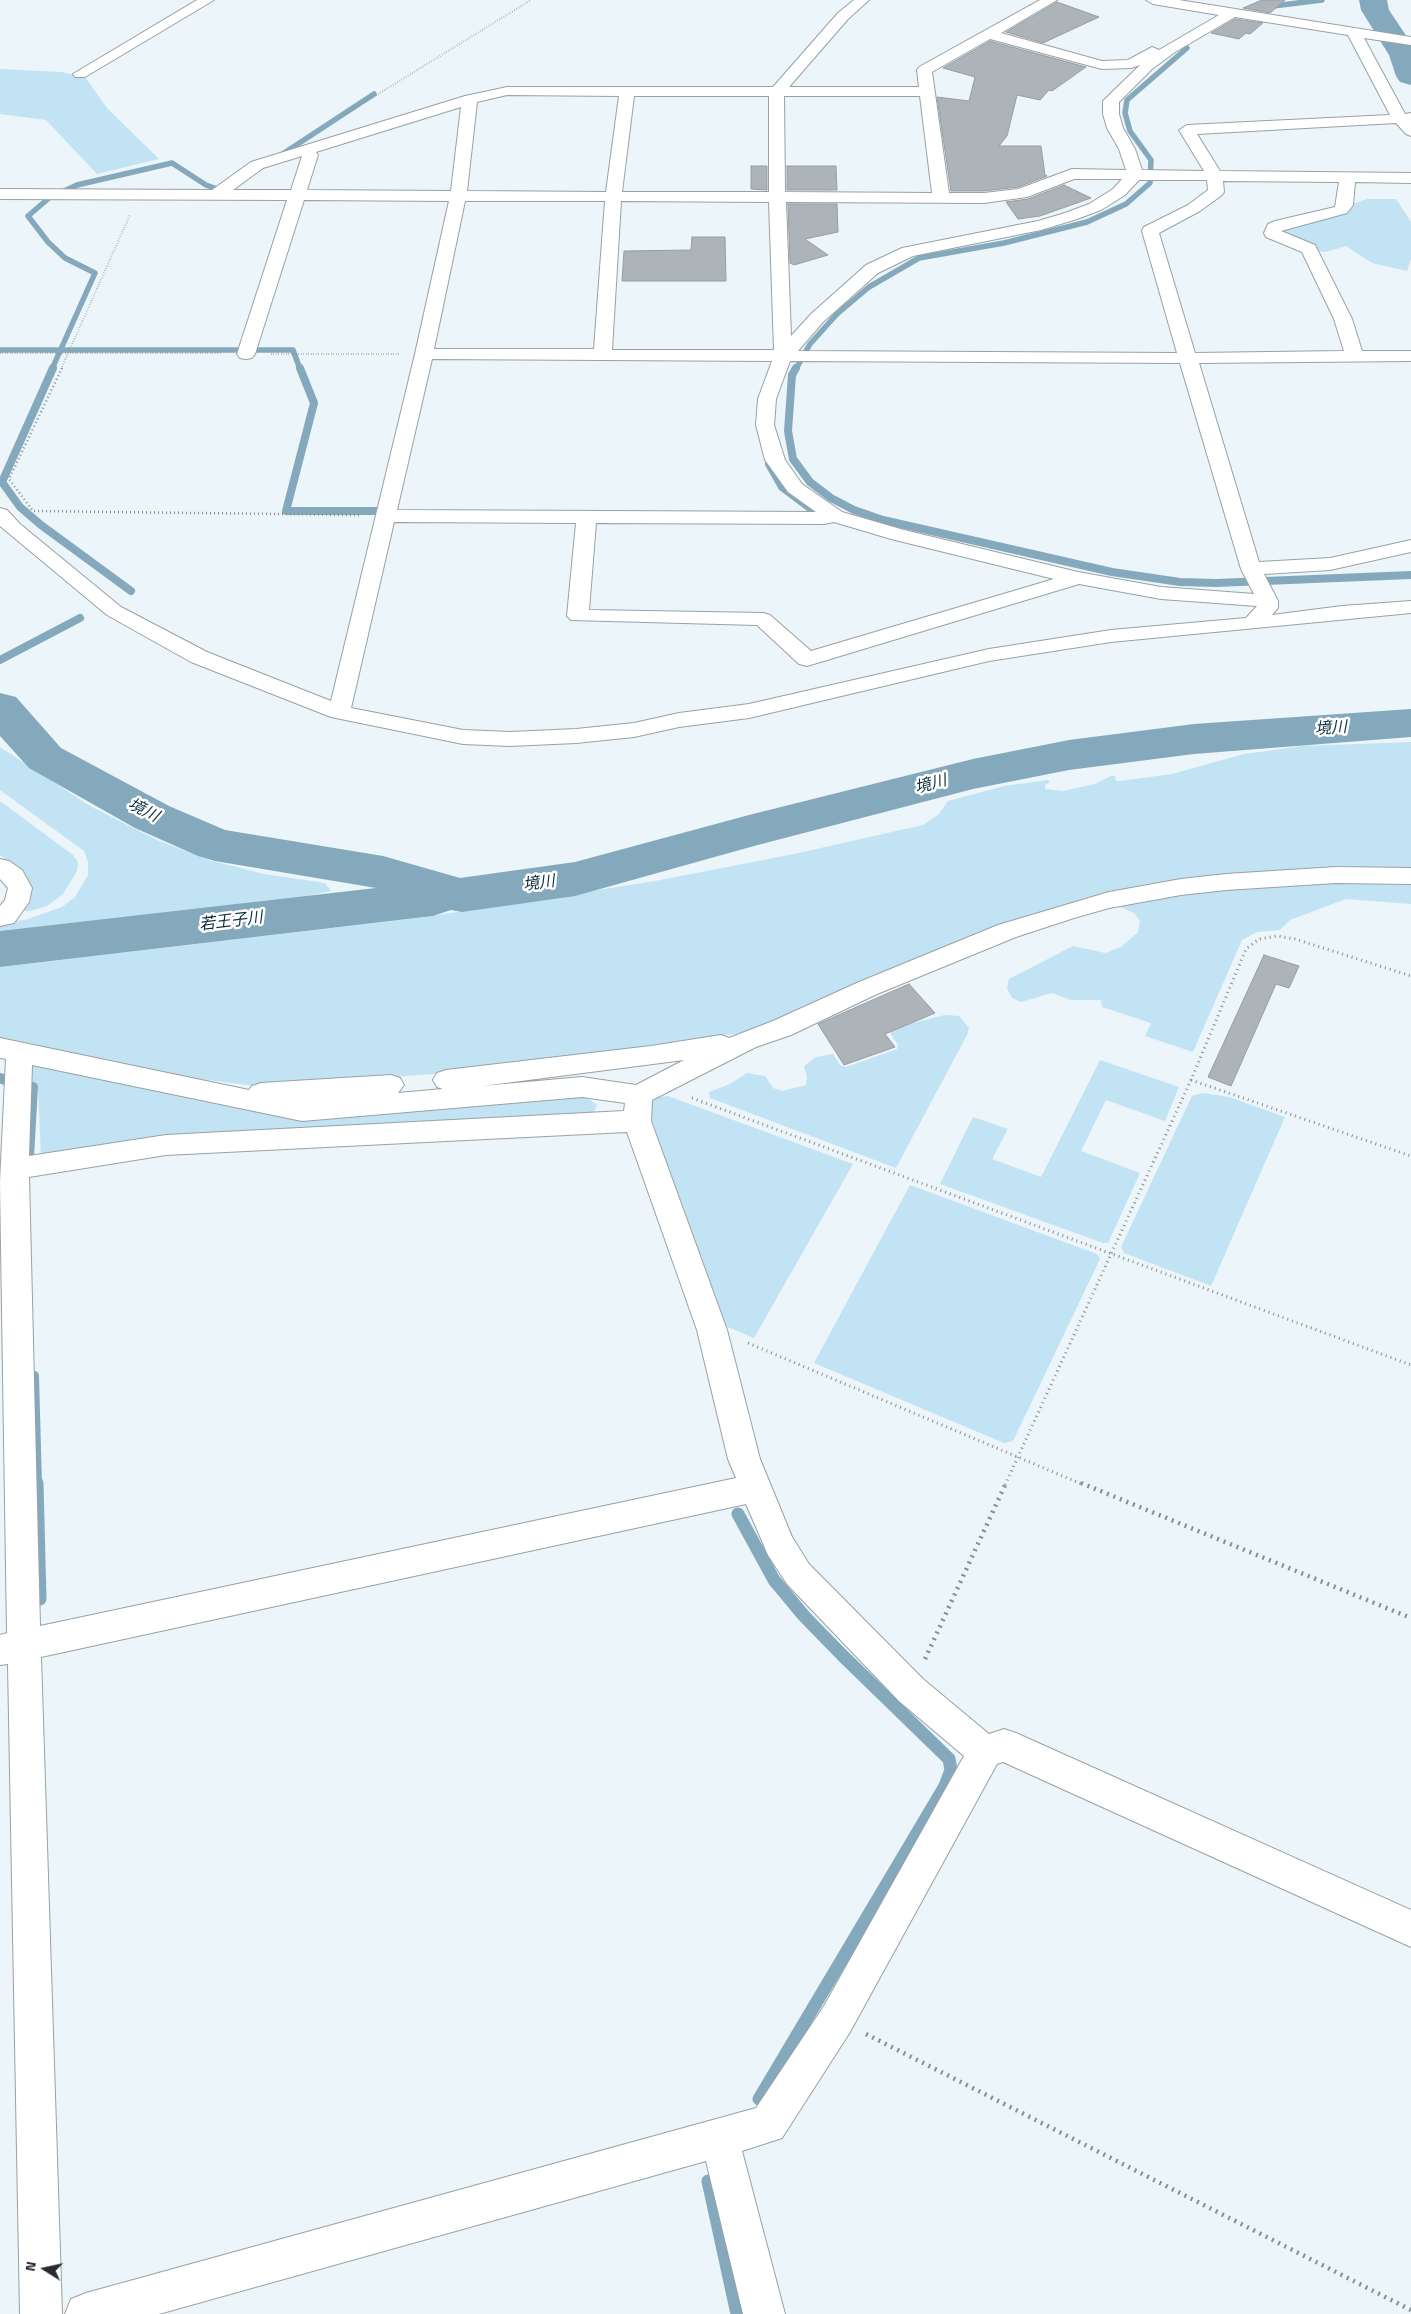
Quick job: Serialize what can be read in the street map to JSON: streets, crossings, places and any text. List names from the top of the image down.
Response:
{
  "water": ["境川", "若王子川"],
  "north": "left"
}
